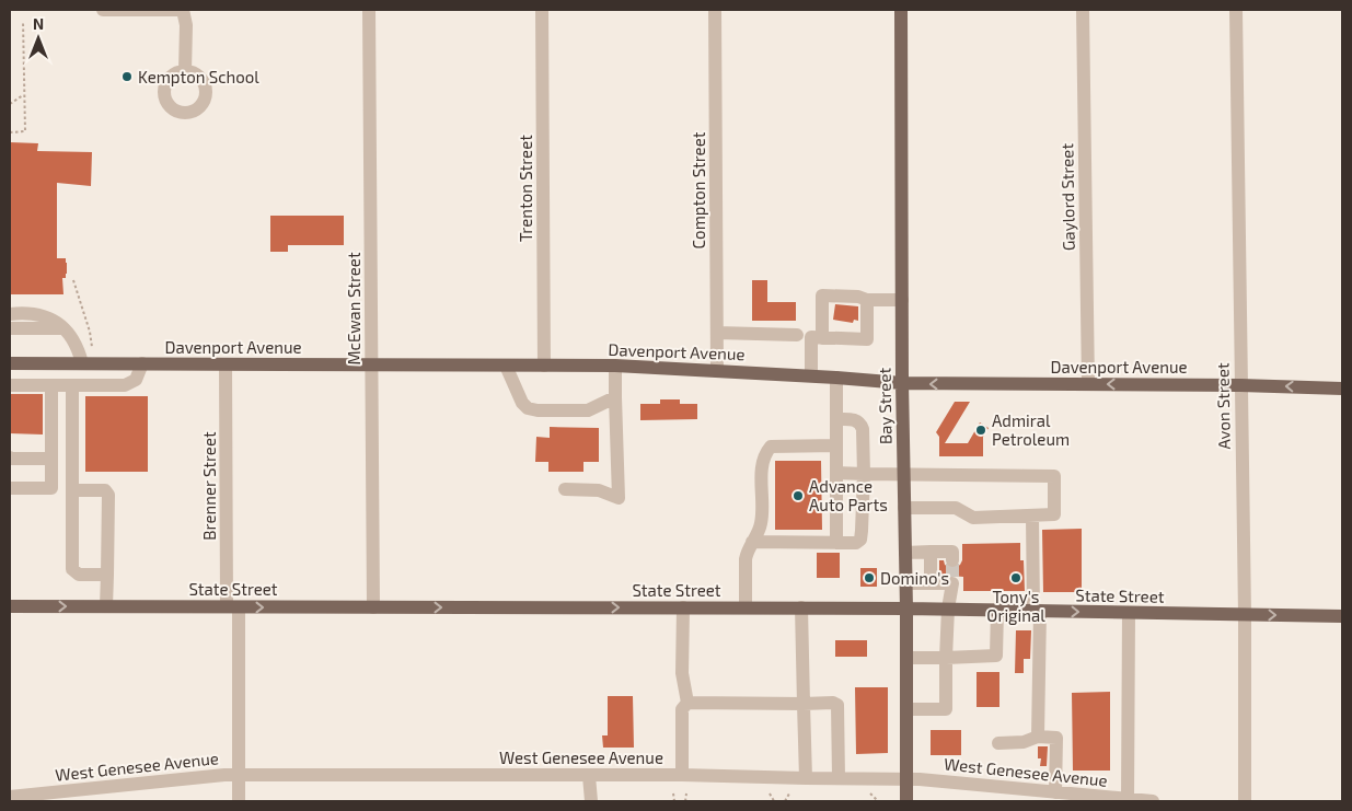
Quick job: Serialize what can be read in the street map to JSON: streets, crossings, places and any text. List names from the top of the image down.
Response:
{
  "streets": {
    "main road": ["Davenport Avenue", "Bay Street", "State Street"],
    "street": [
      "Trenton Street",
      "Compton Street",
      "Gaylord Street",
      "McEwan Street",
      "Avon Street",
      "Brenner Street",
      "West Genesee Avenue"
    ]
  },
  "crossings": [
    ["Trenton Street", "Davenport Avenue"],
    ["Compton Street", "Davenport Avenue"],
    ["Gaylord Street", "Davenport Avenue"],
    ["McEwan Street", "Davenport Avenue"],
    ["McEwan Street", "State Street"],
    ["Davenport Avenue", "Bay Street"],
    ["Davenport Avenue", "Avon Street"],
    ["Davenport Avenue", "Brenner Street"],
    ["Bay Street", "State Street"],
    ["Bay Street", "West Genesee Avenue"],
    ["Avon Street", "State Street"],
    ["Brenner Street", "State Street"],
    ["Brenner Street", "West Genesee Avenue"]
  ],
  "one_way": ["State Street"],
  "places": [
    "Kempton School",
    "Admiral Petroleum",
    "Advance Auto Parts",
    "Domino's",
    "Tony's Original"
  ],
  "north": "top"
}
